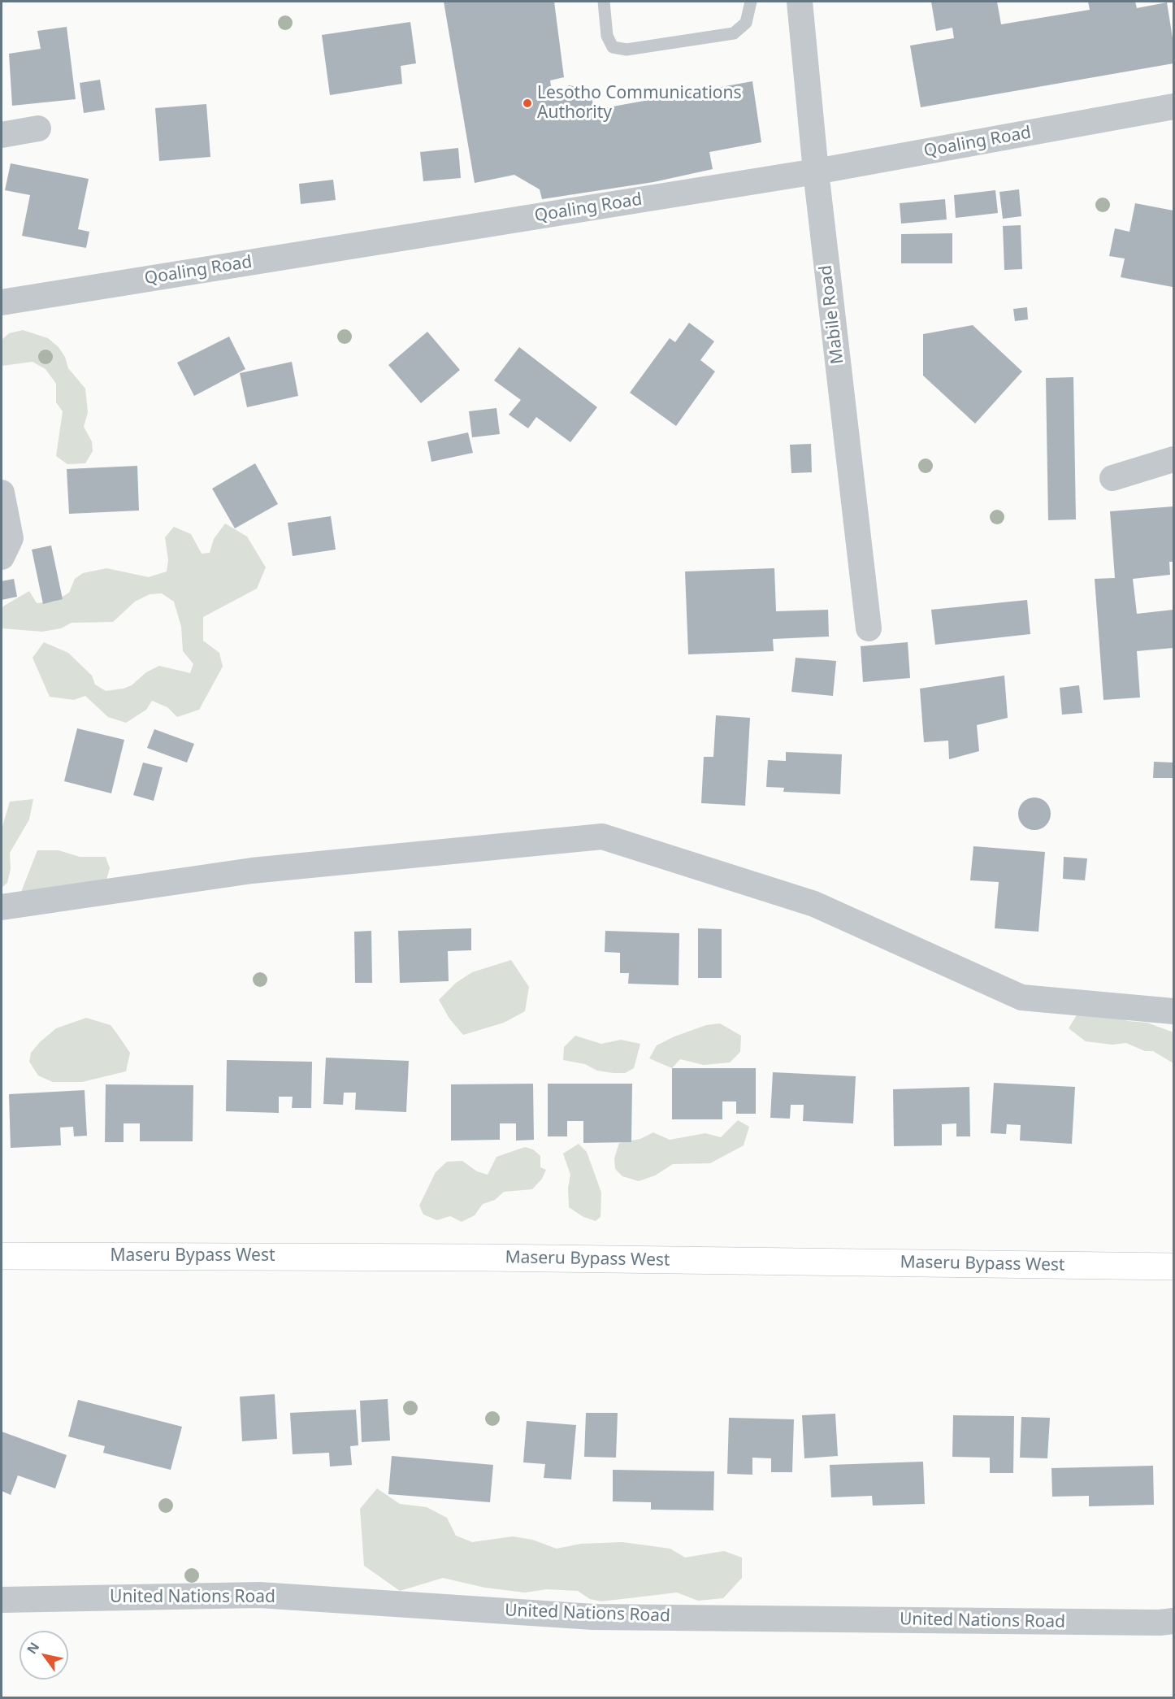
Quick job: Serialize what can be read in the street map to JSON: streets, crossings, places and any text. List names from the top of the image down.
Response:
{
  "streets": {
    "main road": ["Maseru Bypass West"],
    "street": ["Qoaling Road", "Mabile Road", "United Nations Road"]
  },
  "crossings": [
    ["Qoaling Road", "Mabile Road"]
  ],
  "places": ["Lesotho Communications Authority"],
  "north": "top left"
}
